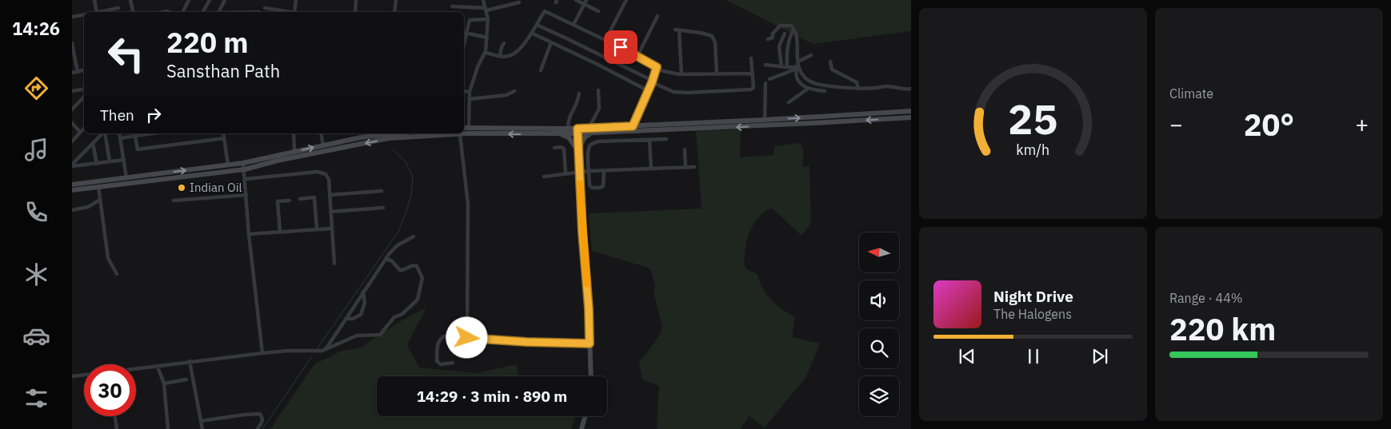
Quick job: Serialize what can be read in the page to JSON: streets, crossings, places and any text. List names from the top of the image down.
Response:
{
  "places": ["Indian Oil"],
  "north": "left",
  "page": {
    "tabs": "14:26",
    "tile": [
      "Climate",
      ["Range · 44%", "220 km"]
    ],
    "turn": ["220 m", "Sansthan Path"],
    "then": "Then",
    "heat": ["−", "20°", "+"],
    "song": ["Night Drive", "The Halogens"],
    "limit": "30",
    "trip": "14:29 · 3 min · 890 m",
    "gauge": ["25", "km/h"]
  }
}
